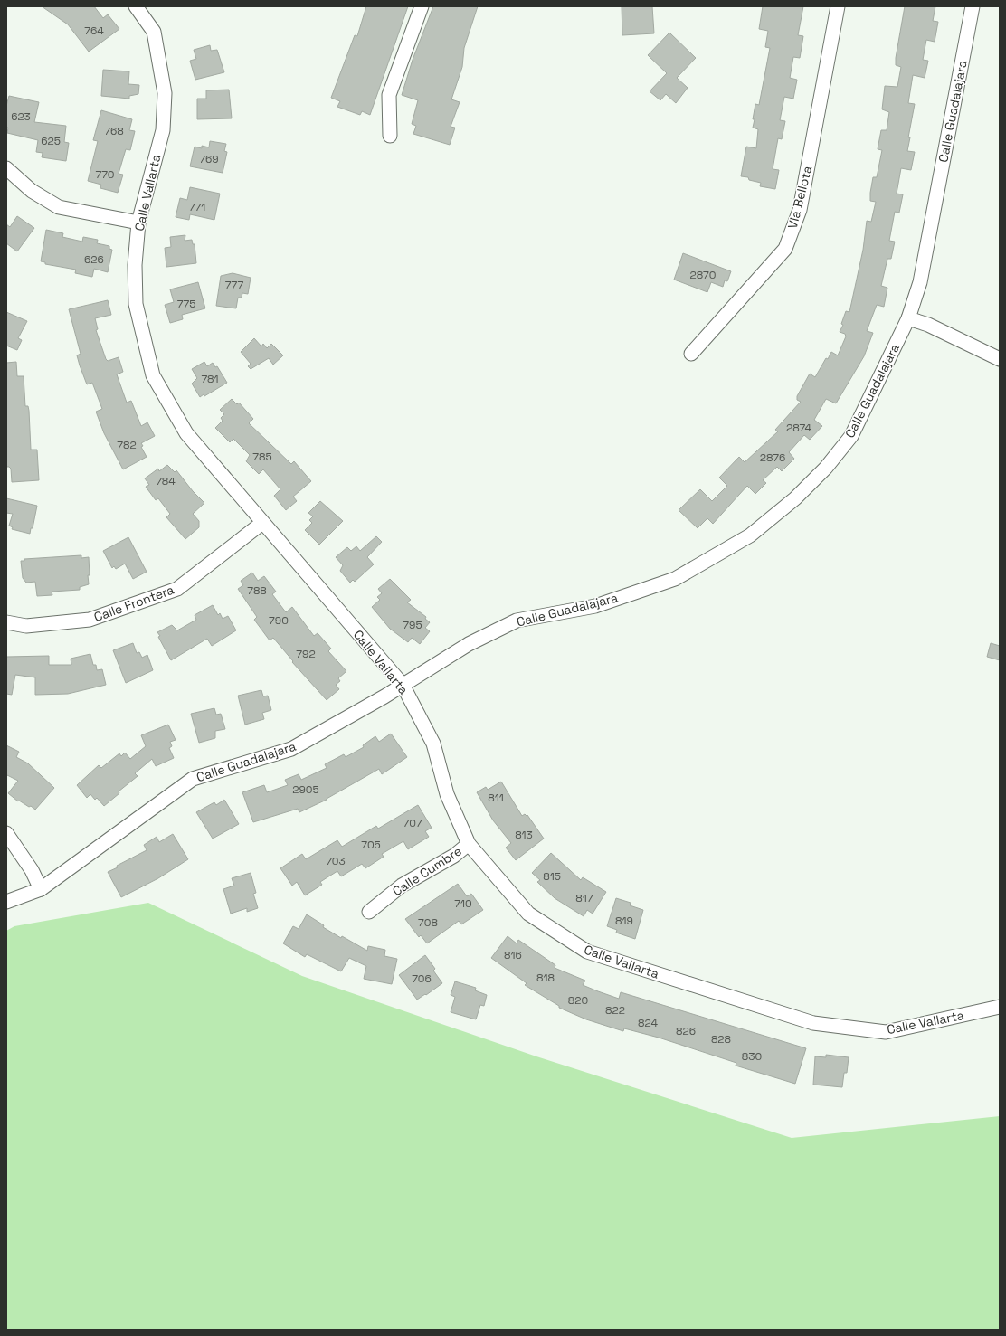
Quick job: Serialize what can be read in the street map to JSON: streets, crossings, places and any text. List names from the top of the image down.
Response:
{
  "streets": {
    "street": [
      "Calle Guadalajara",
      "Calle Vallarta",
      "Via Bellota",
      "Calle Frontera",
      "Calle Cumbre"
    ]
  },
  "crossings": [
    ["Calle Guadalajara", "Calle Vallarta"],
    ["Calle Vallarta", "Calle Frontera"],
    ["Calle Vallarta", "Calle Cumbre"]
  ],
  "house_numbers": [
    "764",
    "623",
    "768",
    "625",
    "769",
    "770",
    "771",
    "626",
    "2870",
    "777",
    "775",
    "781",
    "2874",
    "782",
    "785",
    "2876",
    "784",
    "788",
    "790",
    "795",
    "792",
    "2905",
    "811",
    "707",
    "813",
    "705",
    "703",
    "815",
    "817",
    "710",
    "819",
    "708",
    "816",
    "818",
    "706",
    "820",
    "822",
    "824",
    "826",
    "828",
    "830"
  ]
}
